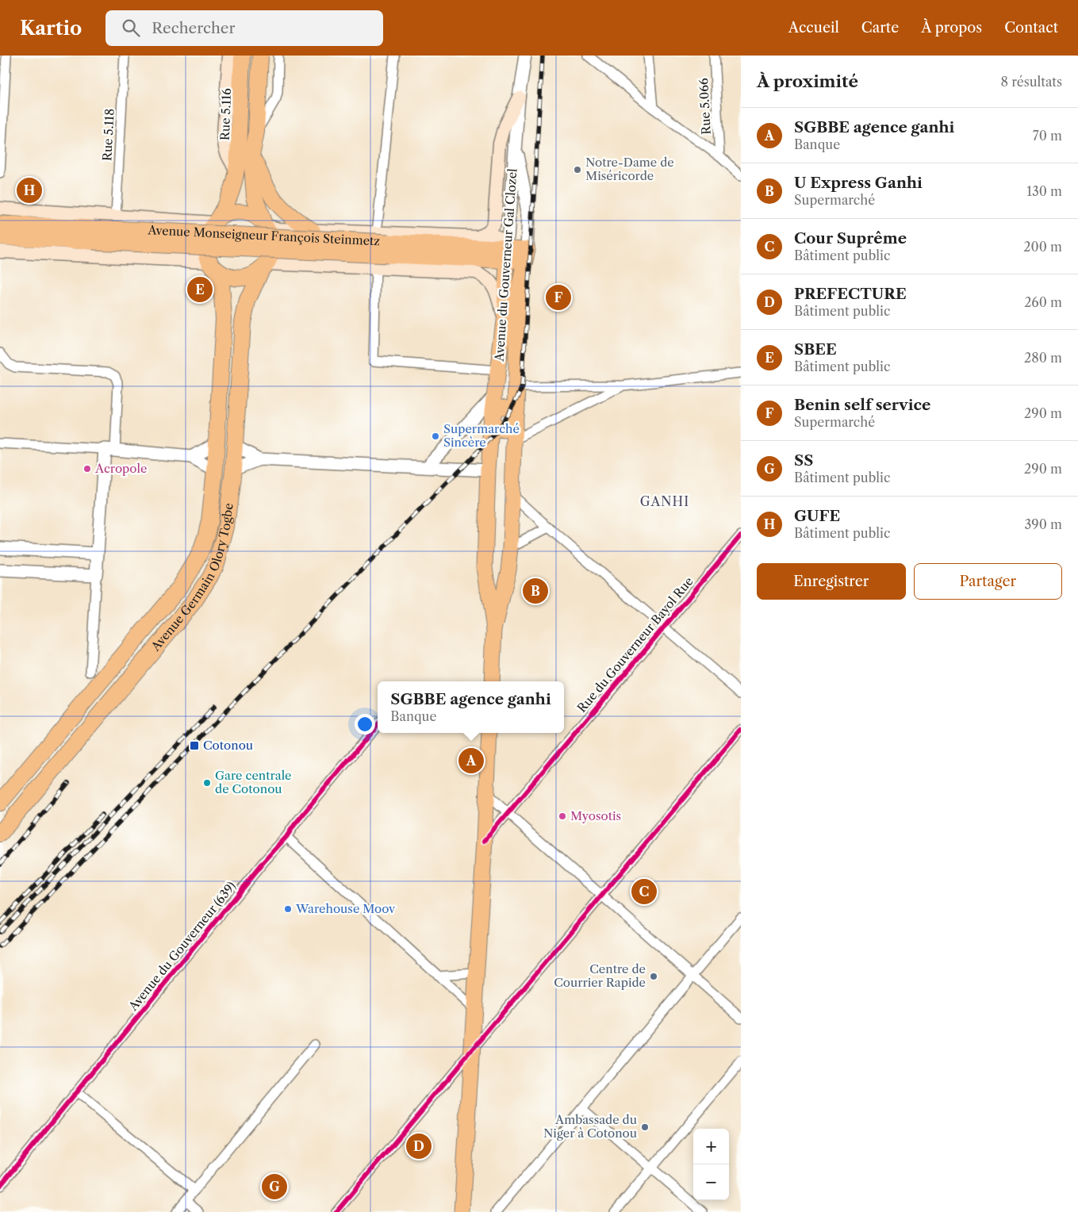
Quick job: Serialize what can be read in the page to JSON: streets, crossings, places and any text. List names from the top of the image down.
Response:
{
  "streets": {
    "highway": ["Avenue Germain Olory Togbe"],
    "main road": ["Rue 5.116", "Avenue Monseigneur François Steinmetz", "Avenue du Gouverneur Gal Clozel"],
    "street": [
      "Rue 5.066",
      "Rue 5.118",
      "Rue du Gouverneur Bayol Rue",
      "Avenue du Gouverneur (639)"
    ]
  },
  "crossings": [
    ["Rue 5.118", "Avenue Monseigneur François Steinmetz"],
    ["Avenue Monseigneur François Steinmetz", "Avenue du Gouverneur Gal Clozel"],
    ["Avenue Monseigneur François Steinmetz", "Avenue Germain Olory Togbe"]
  ],
  "districts": ["GANHI"],
  "places": {
    "other": [
      "Notre-Dame de Miséricorde",
      "Supermarché Sincère",
      "Acropole",
      "Gare centrale de Cotonou",
      "Myosotis",
      "Warehouse Moov",
      "Centre de Courrier Rapide",
      "Ambassade du Niger à Cotonou"
    ],
    "transit": ["Cotonou"]
  },
  "page": {
    "header": "Kartio",
    "search": "Rechercher",
    "nav": [
      "Accueil",
      "Carte",
      "À propos",
      "Contact"
    ],
    "heading": ["À proximité", "8 résultats"],
    "list": [
      {
        "mark": "A",
        "name": "SGBBE agence ganhi",
        "note": "Banque",
        "value": "70 m"
      },
      {
        "mark": "B",
        "name": "U Express Ganhi",
        "note": "Supermarché",
        "value": "130 m"
      },
      {
        "mark": "C",
        "name": "Cour Suprême",
        "note": "Bâtiment public",
        "value": "200 m"
      },
      {
        "mark": "D",
        "name": "PREFECTURE",
        "note": "Bâtiment public",
        "value": "260 m"
      },
      {
        "mark": "E",
        "name": "SBEE",
        "note": "Bâtiment public",
        "value": "280 m"
      },
      {
        "mark": "F",
        "name": "Benin self service",
        "note": "Supermarché",
        "value": "290 m"
      },
      {
        "mark": "G",
        "name": "SS",
        "note": "Bâtiment public",
        "value": "290 m"
      },
      {
        "mark": "H",
        "name": "GUFE",
        "note": "Bâtiment public",
        "value": "390 m"
      }
    ],
    "pins": [
      "H",
      "E",
      "F",
      "B",
      "A",
      "C",
      "D",
      "G"
    ],
    "buttons": ["Enregistrer", "Partager"],
    "popup": ["SGBBE agence ganhi", "Banque"],
    "map_buttons": ["+", "−"]
  }
}
